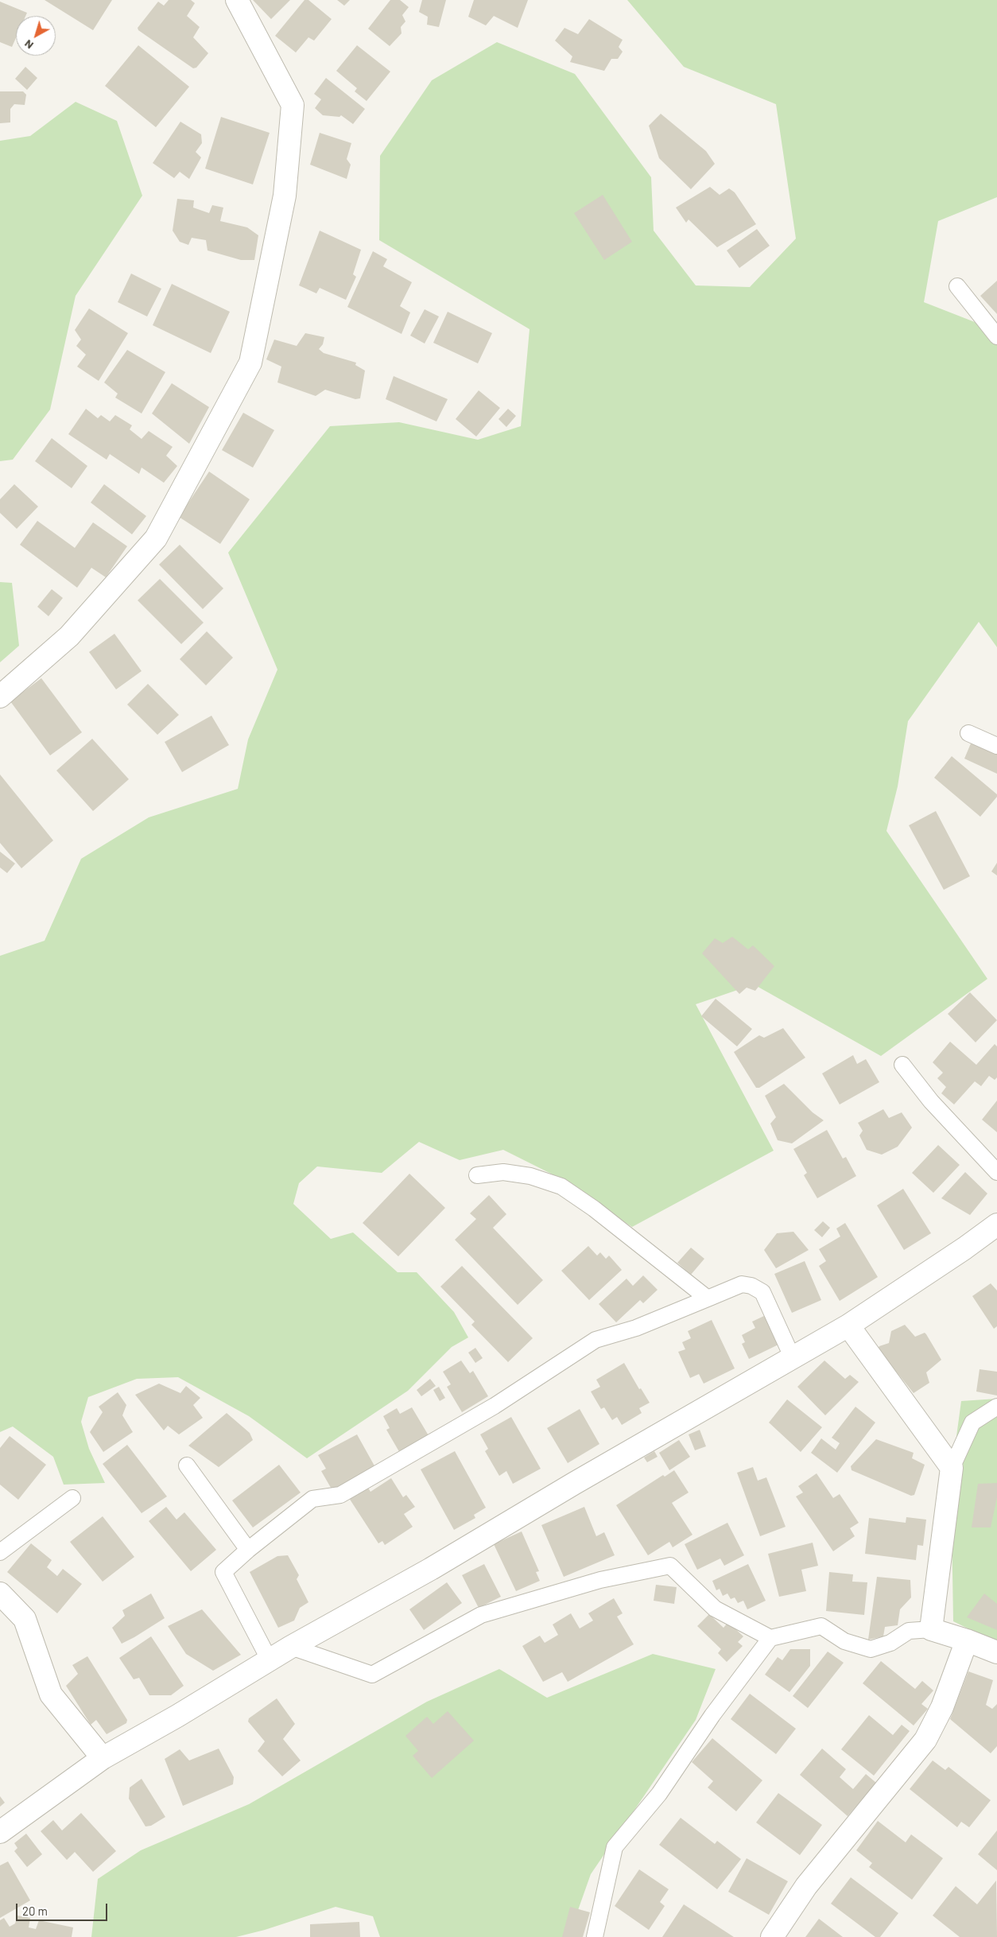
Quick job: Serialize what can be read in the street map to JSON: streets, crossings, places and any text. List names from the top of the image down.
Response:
{
  "scale_bar": "20 m",
  "north": "bottom left"
}
